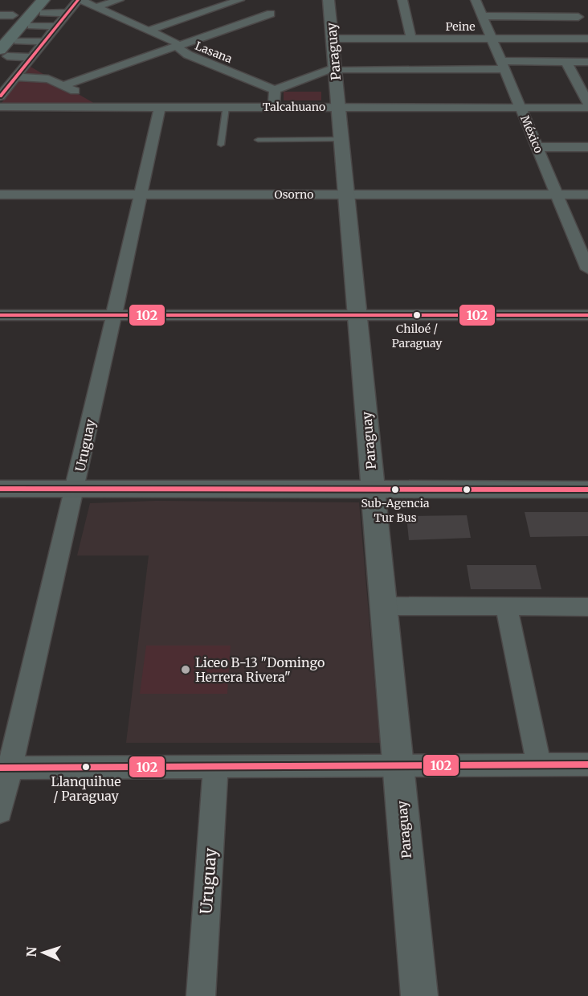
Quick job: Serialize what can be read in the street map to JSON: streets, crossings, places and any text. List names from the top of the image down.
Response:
{
  "streets": {
    "street": [
      "Peine",
      "Paraguay",
      "Lasana",
      "Talcahuano",
      "México",
      "Osorno",
      "Uruguay"
    ]
  },
  "crossings": [
    ["Peine", "Paraguay"],
    ["Peine", "México"],
    ["Paraguay", "Talcahuano"],
    ["Paraguay", "Osorno"],
    ["Talcahuano", "México"],
    ["Talcahuano", "Uruguay"],
    ["México", "Osorno"],
    ["Osorno", "Uruguay"]
  ],
  "places": [
    "Chiloé / Paraguay",
    "Sub-Agencia Tur Bus",
    "Liceo B-13 \"Domingo Herrera Rivera\"",
    "Llanquihue / Paraguay"
  ],
  "lines": ["transit line 102"],
  "north": "left"
}
